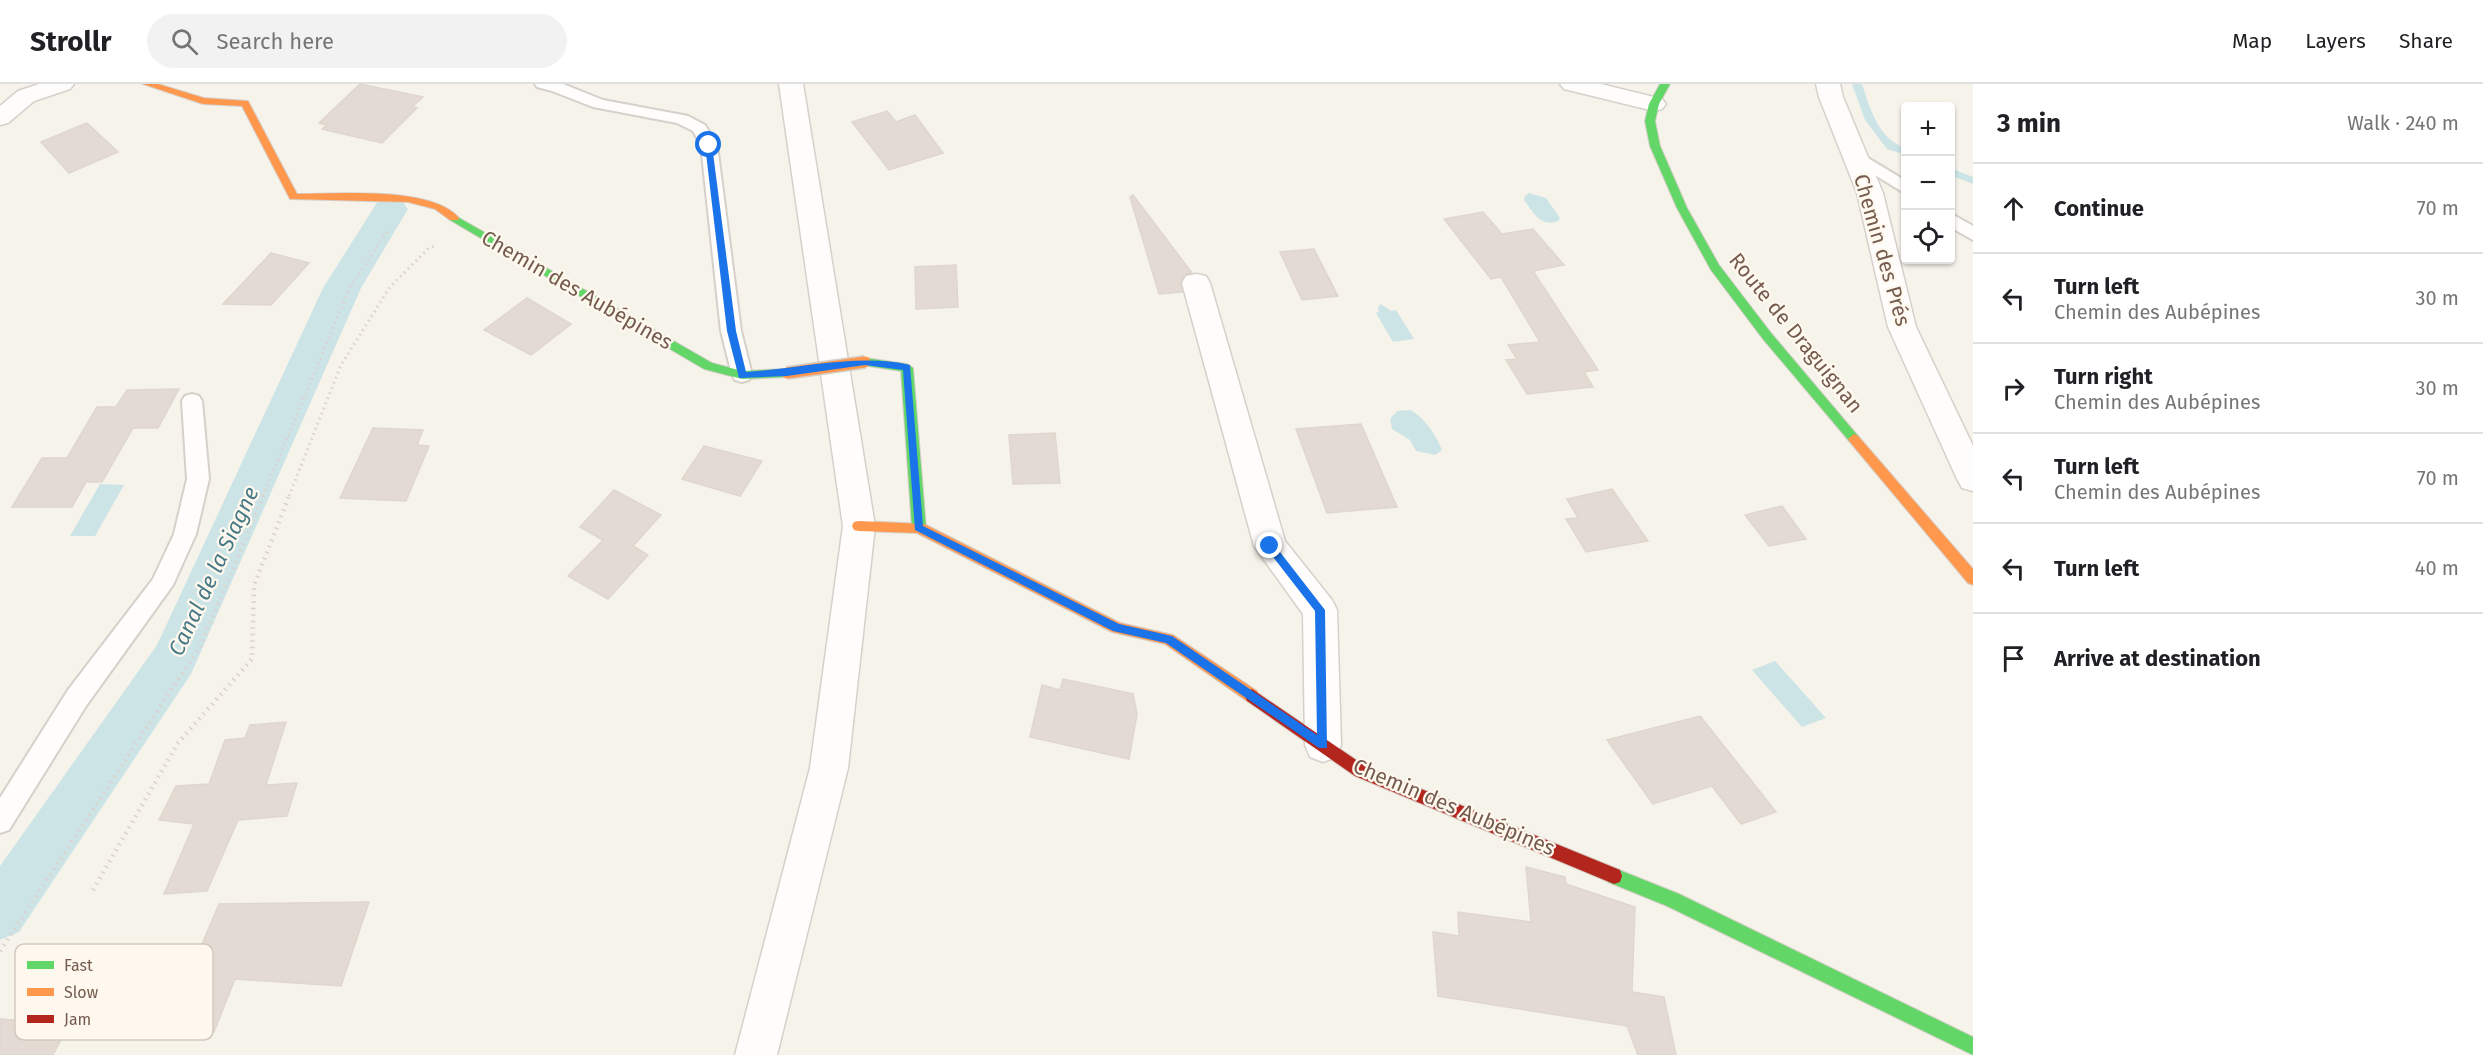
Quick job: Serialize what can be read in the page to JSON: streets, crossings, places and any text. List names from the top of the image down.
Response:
{
  "streets": {
    "street": ["Chemin des Prés", "Chemin des Aubépines", "Route de Draguignan"]
  },
  "water": ["Canal de la Siagne"],
  "legend": ["Fast", "Slow", "Jam"],
  "page": {
    "header": "Strollr",
    "search": "Search here",
    "nav": ["Map", "Layers", "Share"],
    "heading": ["3 min", "Walk · 240 m"],
    "map_buttons": ["+", "−"],
    "list": [
      ["Continue", "70 m"],
      ["Turn left", "Chemin des Aubépines", "30 m"],
      ["Turn right", "Chemin des Aubépines", "30 m"],
      ["Turn left", "Chemin des Aubépines", "70 m"],
      ["Turn left", "40 m"],
      "Arrive at destination"
    ]
  }
}
